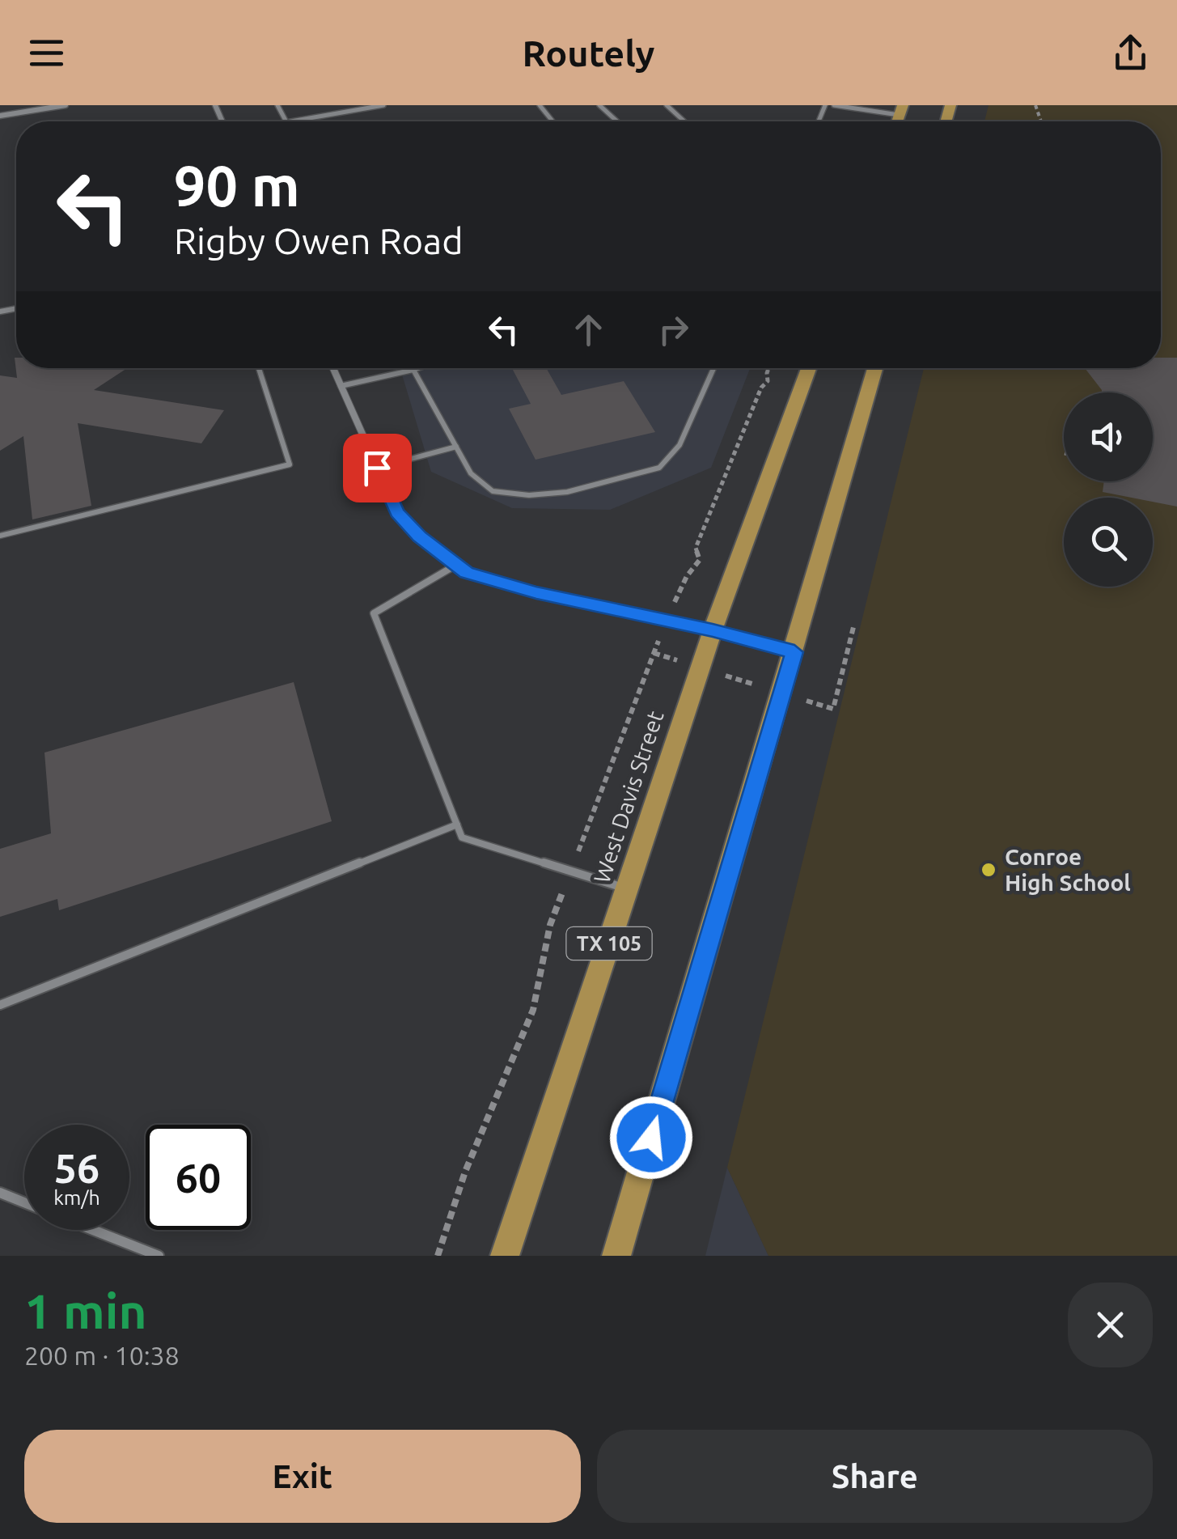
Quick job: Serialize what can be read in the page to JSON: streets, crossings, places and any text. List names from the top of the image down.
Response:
{
  "streets": {
    "main road": ["West Davis Street", "TX 105"]
  },
  "places": ["Conroe High School"],
  "page": {
    "header": "Routely",
    "turn": ["90 m", "Rigby Owen Road"],
    "speed": "56 km/h",
    "limit": "60",
    "heading": ["1 min", "200 m · 10:38"],
    "buttons": ["Exit", "Share"]
  }
}
